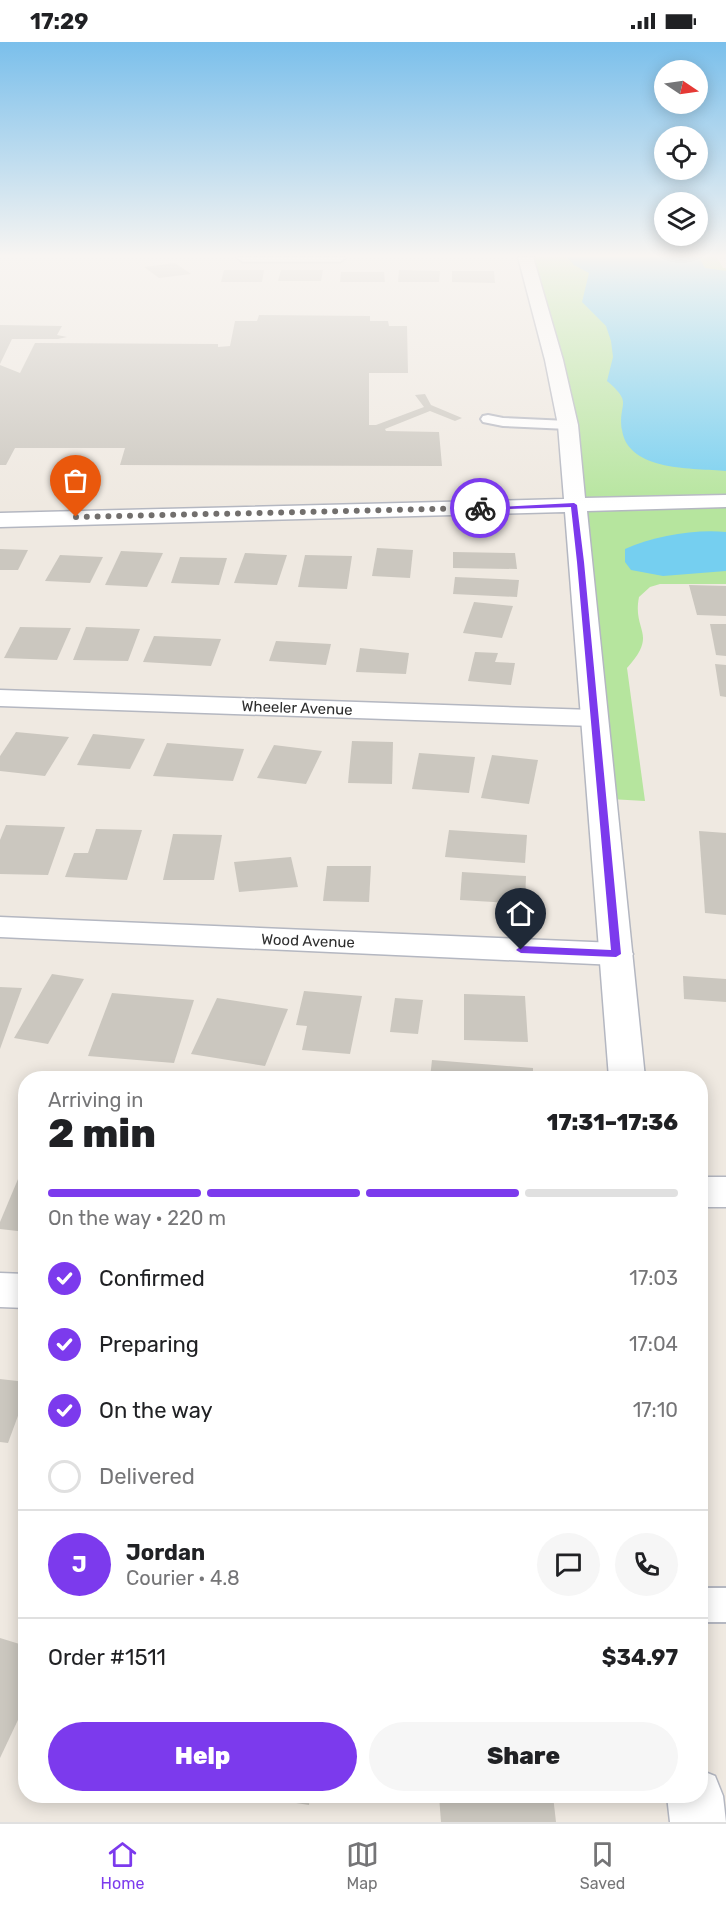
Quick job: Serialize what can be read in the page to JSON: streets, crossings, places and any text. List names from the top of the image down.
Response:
{
  "streets": {
    "main road": ["Wheeler Avenue", "Wood Avenue"]
  },
  "north": "right",
  "page": {
    "status": "17:29",
    "heading": ["2 min", "Arriving in", "17:31–17:36"],
    "panel": [
      "Jordan",
      "Courier · 4.8",
      "Order #1511",
      "$34.97"
    ],
    "bar": "On the way · 220 m",
    "list": [
      ["Confirmed", "17:03"],
      ["Preparing", "17:04"],
      ["On the way", "17:10"],
      "Delivered"
    ],
    "round": "J",
    "buttons": ["Help", "Share"],
    "tabs": ["Home", "Map", "Saved"]
  }
}
